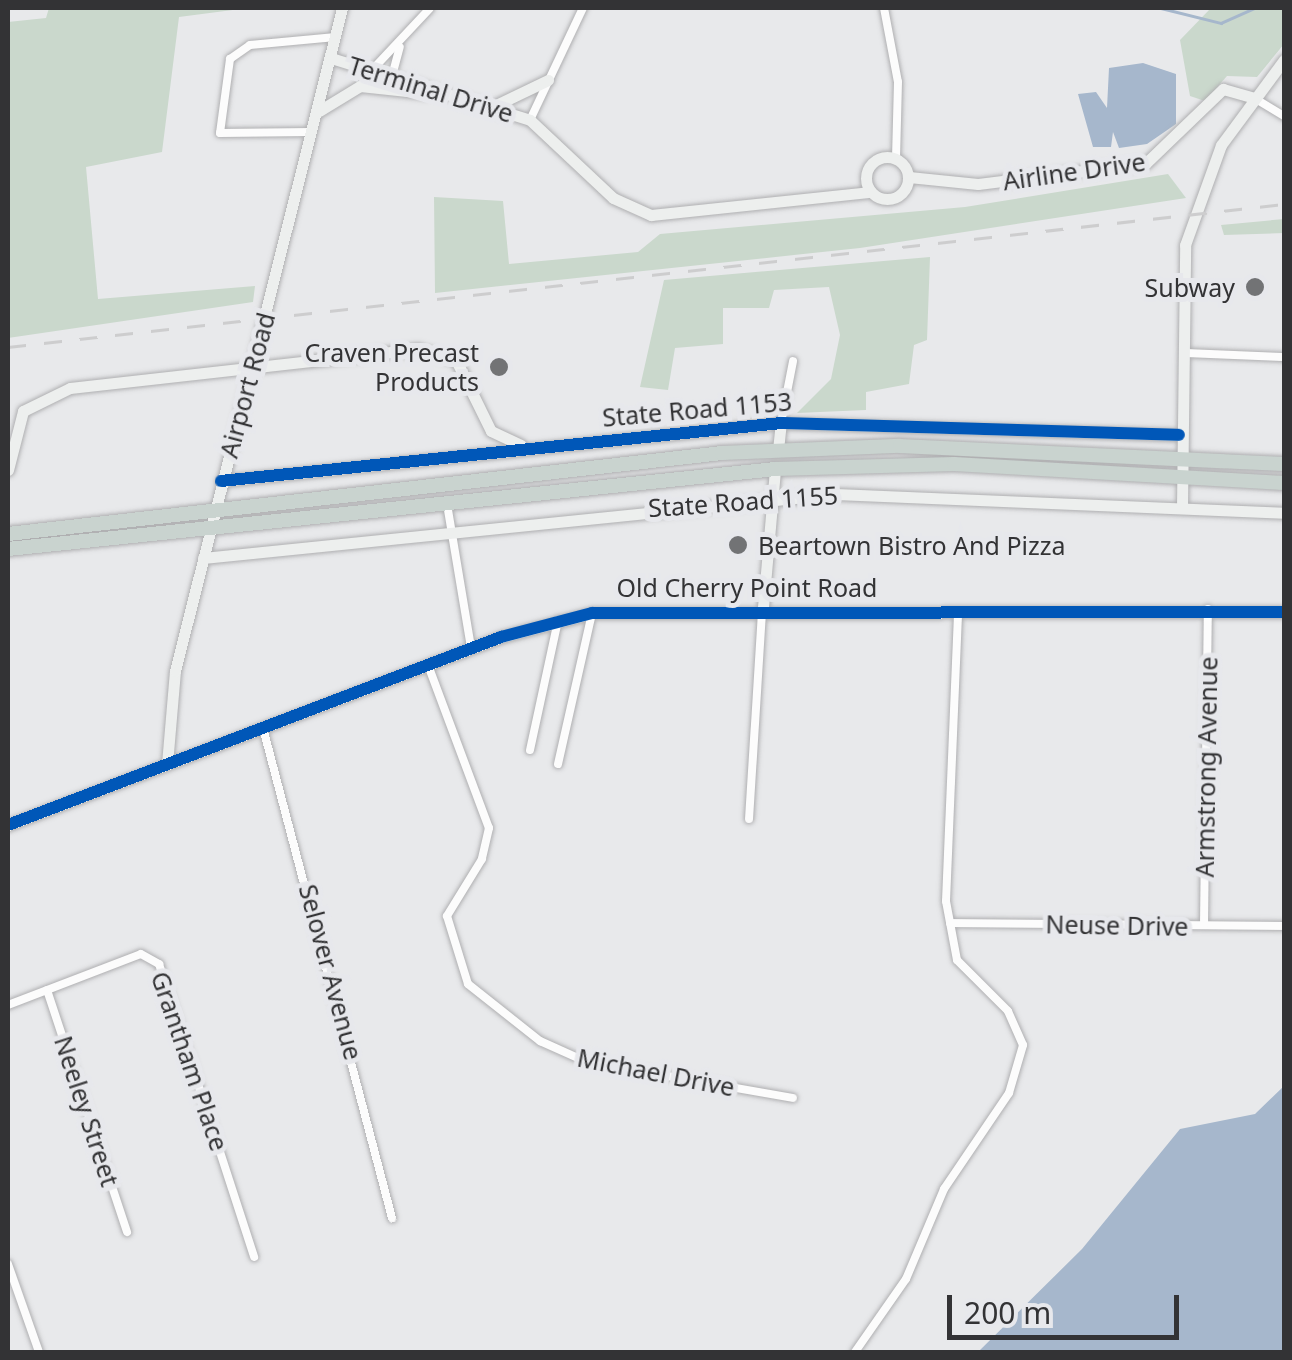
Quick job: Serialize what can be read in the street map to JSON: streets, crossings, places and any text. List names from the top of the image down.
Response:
{
  "streets": {
    "street": [
      "Terminal Drive",
      "Airline Drive",
      "Airport Road",
      "State Road 1153",
      "State Road 1155",
      "Old Cherry Point Road",
      "Armstrong Avenue",
      "Neuse Drive",
      "Selover Avenue",
      "Grantham Place",
      "Michael Drive",
      "Neeley Street"
    ]
  },
  "crossings": [
    ["Terminal Drive", "Airline Drive"],
    ["Terminal Drive", "Airport Road"],
    ["Airport Road", "State Road 1153"],
    ["Airport Road", "State Road 1155"],
    ["Airport Road", "Old Cherry Point Road"],
    ["Old Cherry Point Road", "Armstrong Avenue"],
    ["Old Cherry Point Road", "Selover Avenue"],
    ["Old Cherry Point Road", "Michael Drive"],
    ["Armstrong Avenue", "Neuse Drive"],
    ["Grantham Place", "Neeley Street"]
  ],
  "places": ["Subway", "Craven Precast Products", "Beartown Bistro And Pizza"],
  "scale_bar": "200 m"
}
